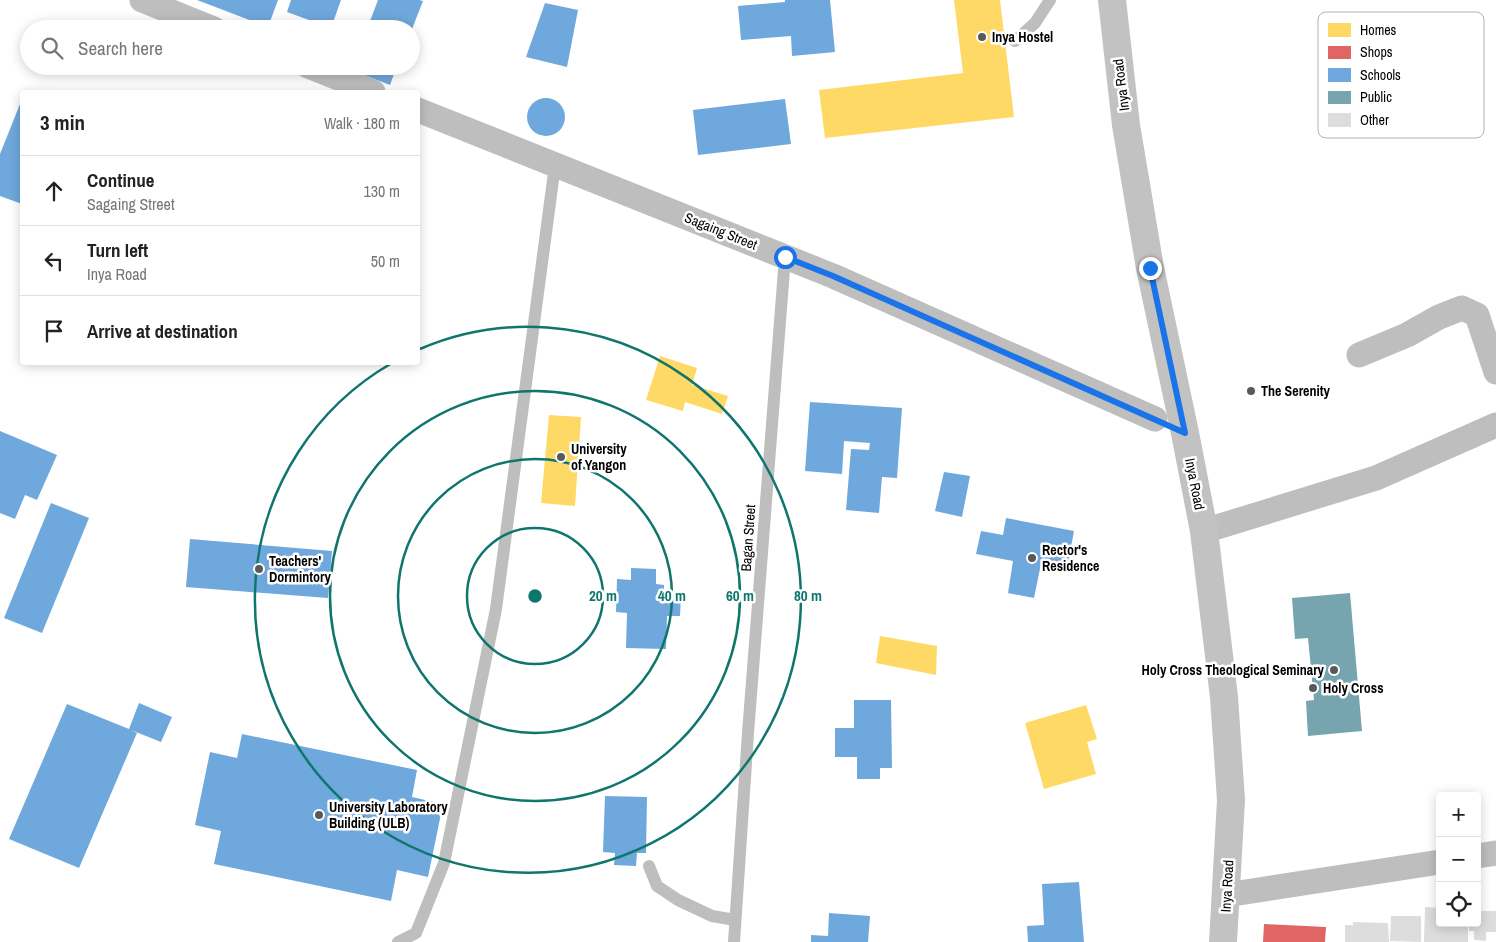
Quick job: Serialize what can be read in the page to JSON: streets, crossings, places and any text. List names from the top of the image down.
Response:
{
  "streets": {
    "main road": ["Inya Road"],
    "street": ["Sagaing Street"],
    "lane": ["Bagan Street"]
  },
  "crossings": [
    ["Inya Road", "Sagaing Street"],
    ["Sagaing Street", "Bagan Street"]
  ],
  "places": [
    "Inya Hostel",
    "The Serenity",
    "University of Yangon",
    "Rector's Residence",
    "Teachers' Dormintory",
    "Holy Cross Theological Seminary",
    "Holy Cross",
    "University Laboratory Building (ULB)"
  ],
  "legend": [
    "Homes",
    "Shops",
    "Schools",
    "Public",
    "Other"
  ],
  "page": {
    "search": "Search here",
    "heading": ["3 min", "Walk · 180 m"],
    "list": [
      ["Continue", "Sagaing Street", "130 m"],
      ["Turn left", "Inya Road", "50 m"],
      "Arrive at destination"
    ],
    "map_buttons": ["+", "−"]
  },
  "rings": [
    "20 m",
    "40 m",
    "60 m",
    "80 m"
  ]
}
